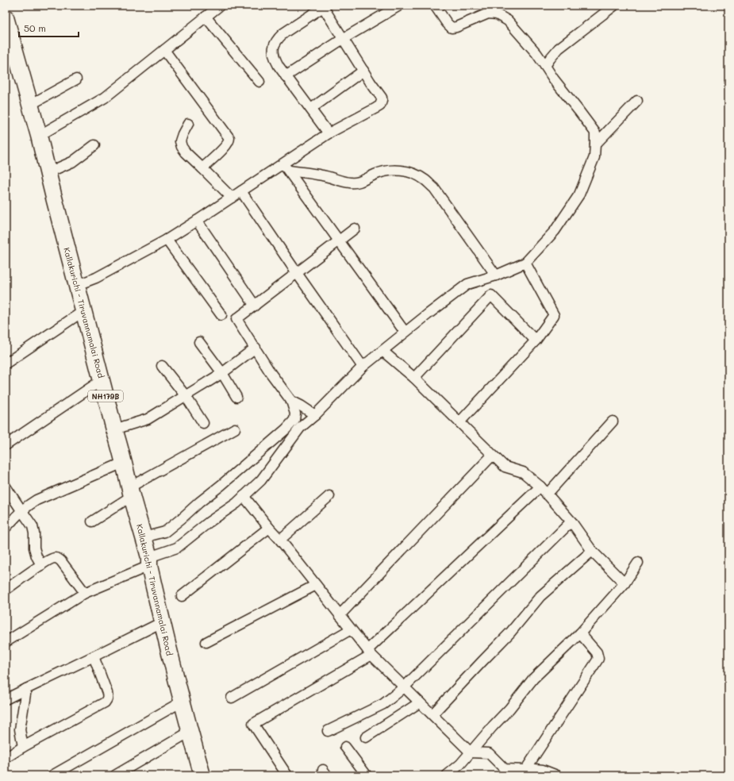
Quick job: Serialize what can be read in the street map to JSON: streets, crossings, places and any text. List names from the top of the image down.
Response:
{
  "streets": {
    "highway": ["Kallakurichi - Tiruvannamalai Road", "NH179B"]
  },
  "scale_bar": "50 m"
}
